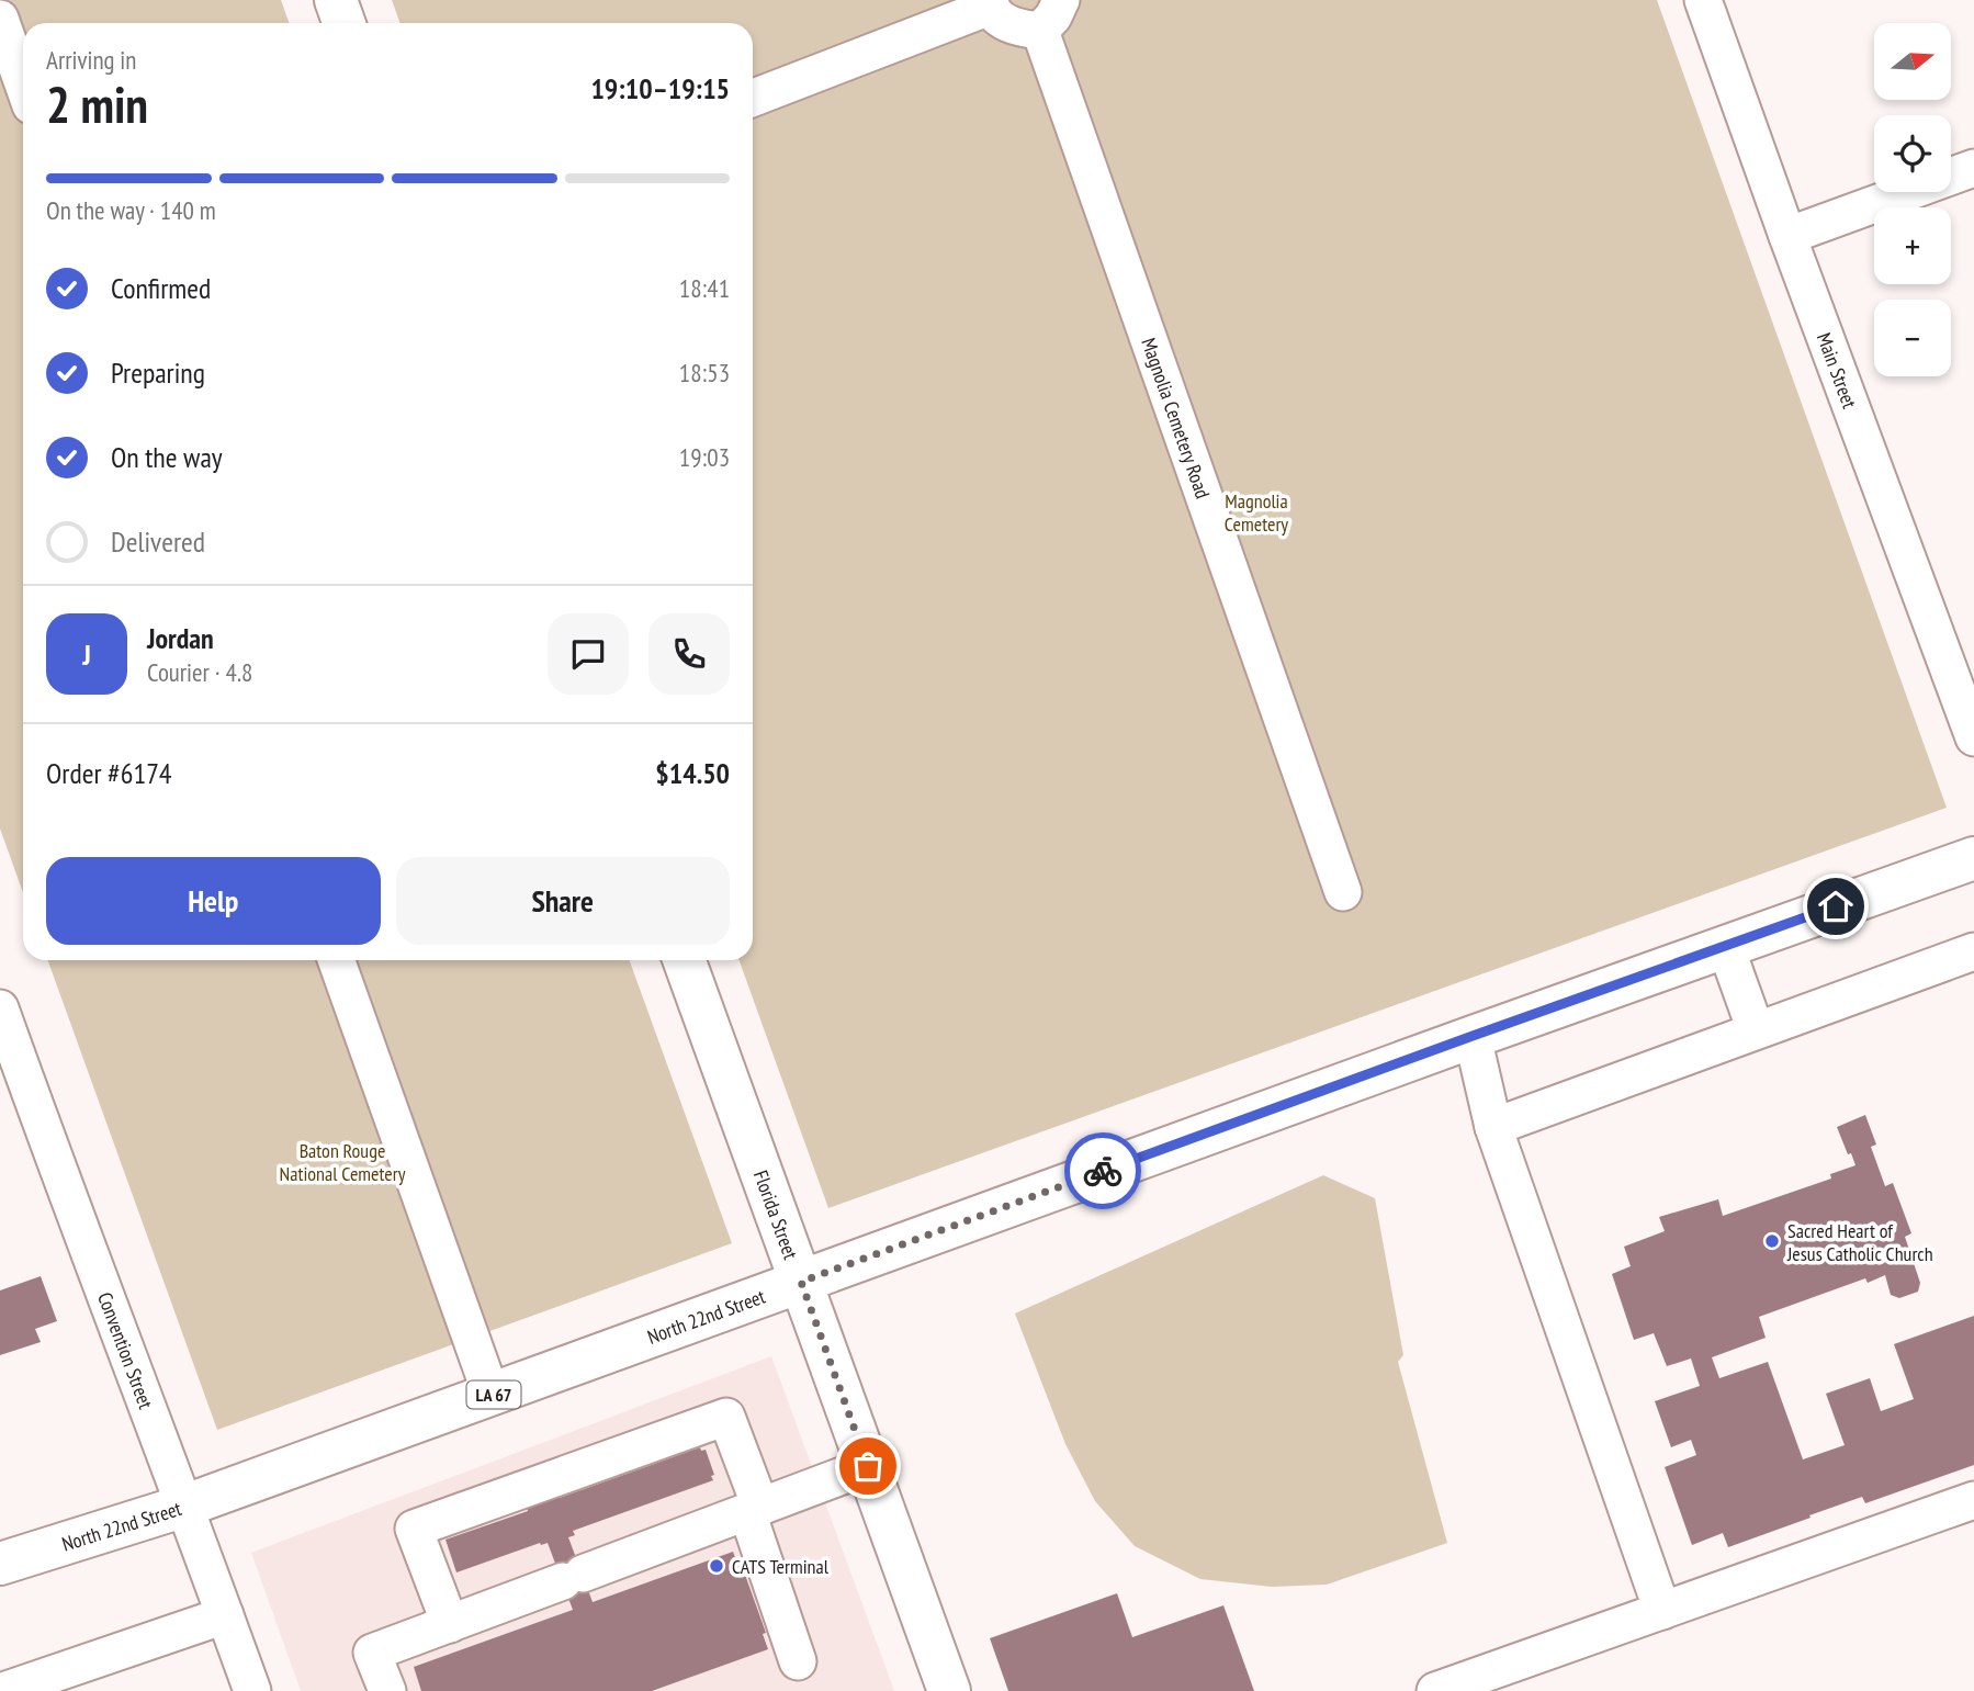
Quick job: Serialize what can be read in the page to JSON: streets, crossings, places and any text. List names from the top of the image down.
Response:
{
  "streets": {
    "main road": ["Florida Street", "North 22nd Street", "LA 67"],
    "street": ["Main Street", "Magnolia Cemetery Road", "Convention Street"]
  },
  "crossings": [
    ["Florida Street", "North 22nd Street"],
    ["North 22nd Street", "Convention Street"]
  ],
  "parks": ["Magnolia Cemetery", "Baton Rouge National Cemetery"],
  "places": ["Sacred Heart of Jesus Catholic Church", "CATS Terminal"],
  "north": "right",
  "page": {
    "map_buttons": ["+", "−"],
    "heading": ["2 min", "Arriving in", "19:10–19:15"],
    "panel": [
      "Jordan",
      "Courier · 4.8",
      "Order #6174",
      "$14.50"
    ],
    "bar": "On the way · 140 m",
    "list": [
      ["Confirmed", "18:41"],
      ["Preparing", "18:53"],
      ["On the way", "19:03"],
      "Delivered"
    ],
    "round": "J",
    "buttons": ["Help", "Share"]
  }
}
